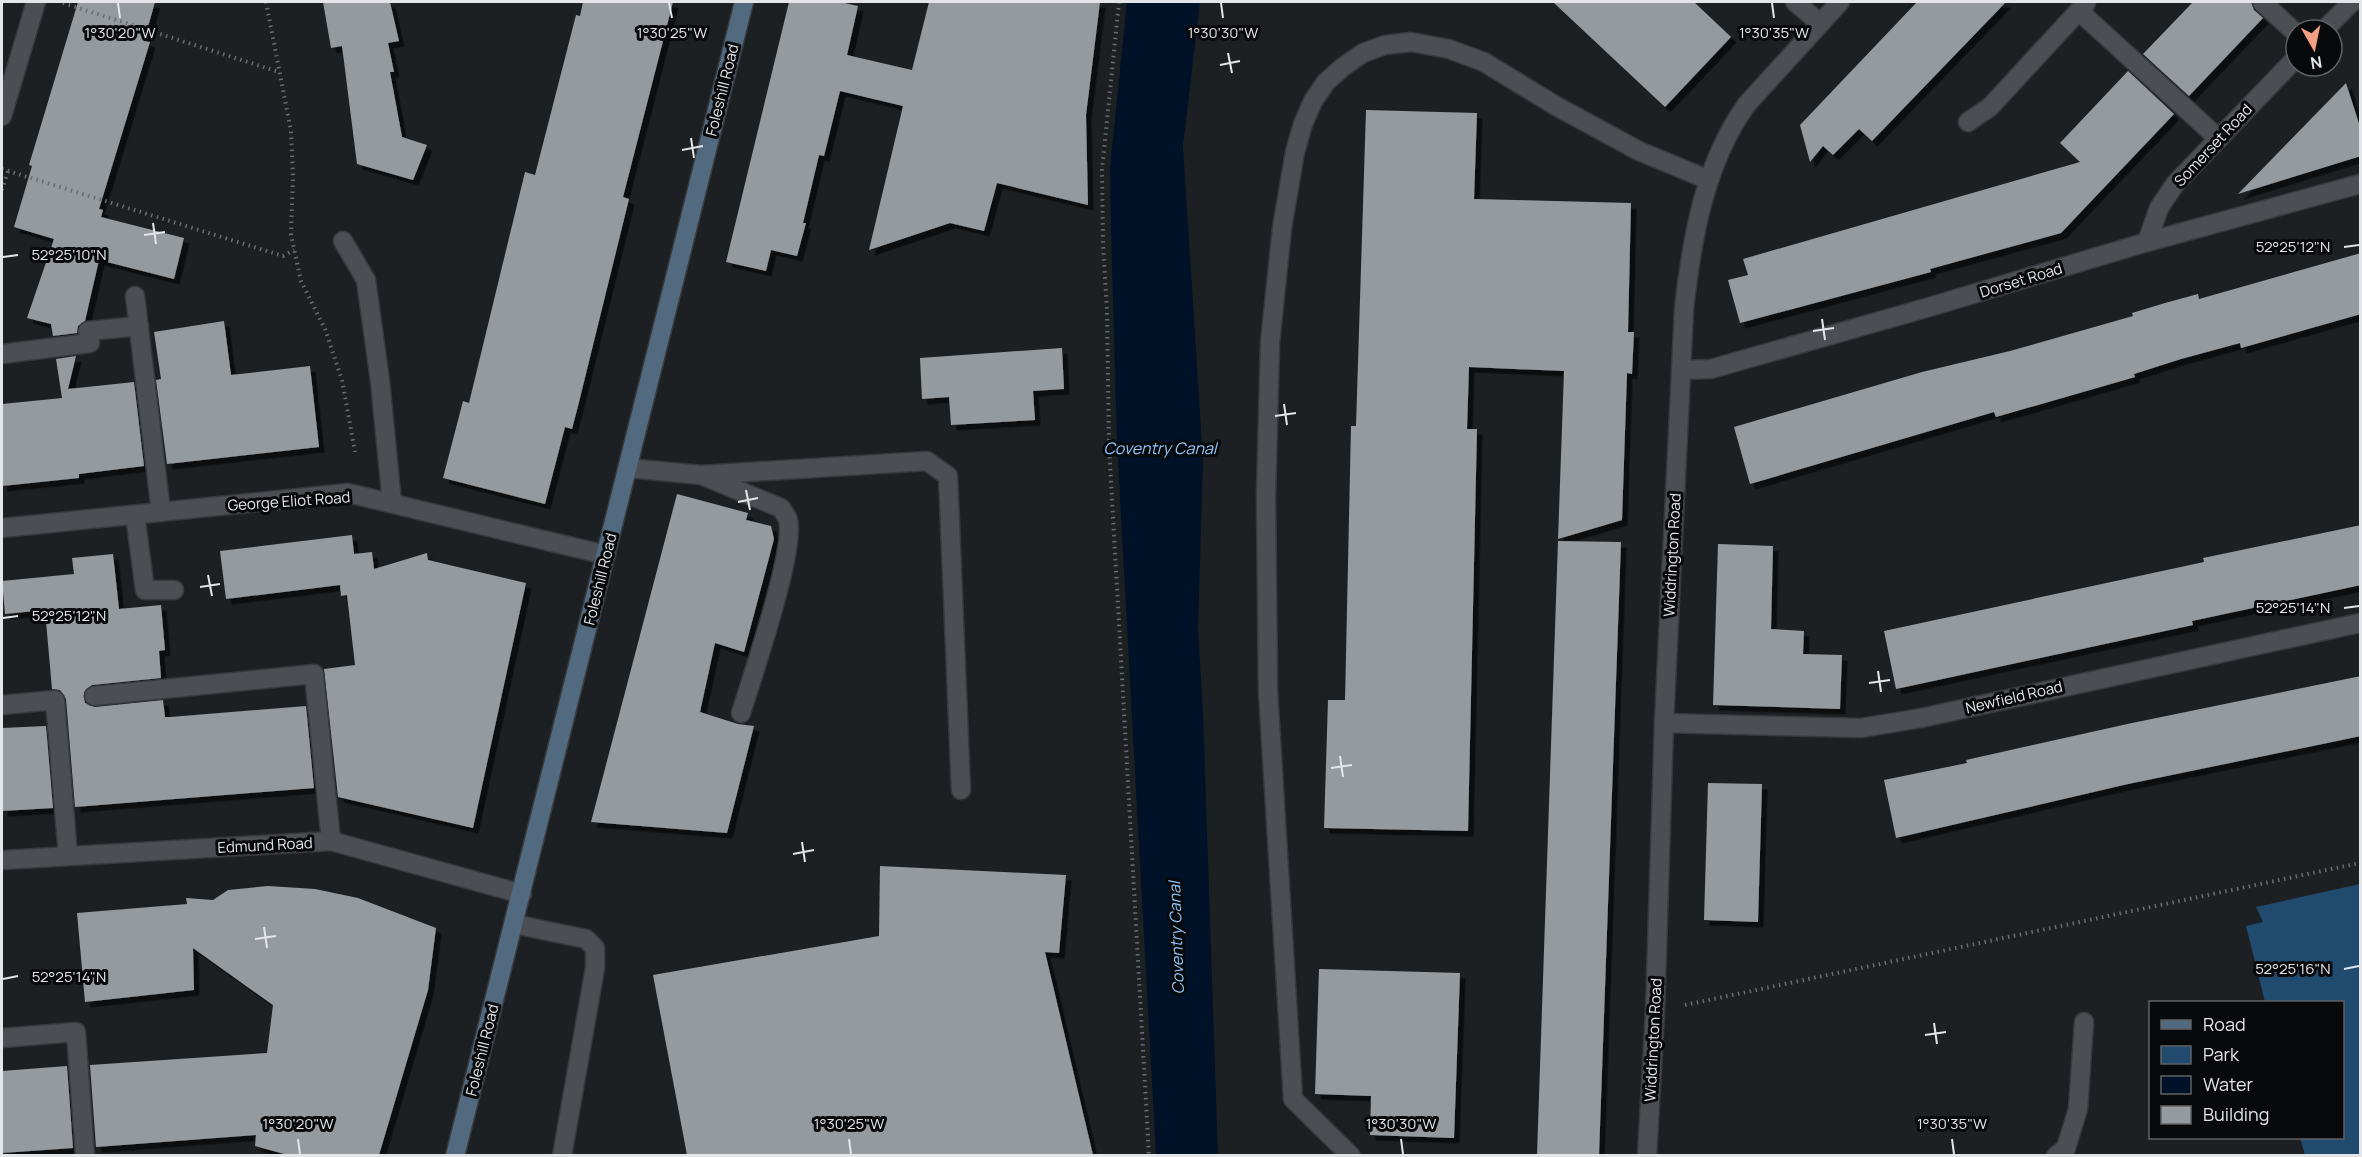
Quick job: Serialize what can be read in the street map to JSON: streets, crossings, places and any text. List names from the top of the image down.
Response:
{
  "streets": {
    "main road": ["Foleshill Road"],
    "street": [
      "Somerset Road",
      "Dorset Road",
      "George Eliot Road",
      "Widdrington Road",
      "Newfield Road",
      "Edmund Road"
    ]
  },
  "crossings": [
    ["Foleshill Road", "George Eliot Road"],
    ["Foleshill Road", "Edmund Road"],
    ["Somerset Road", "Dorset Road"],
    ["Dorset Road", "Widdrington Road"],
    ["Widdrington Road", "Newfield Road"]
  ],
  "water": ["Coventry Canal"],
  "legend": [
    "Road",
    "Park",
    "Water",
    "Building"
  ],
  "north": "bottom",
  "coordinates": [
    "1°30'20\"W",
    "1°30'25\"W",
    "1°30'30\"W",
    "1°30'35\"W",
    "52°25'12\"N",
    "52°25'10\"N",
    "52°25'14\"N",
    "52°25'16\"N"
  ]
}
